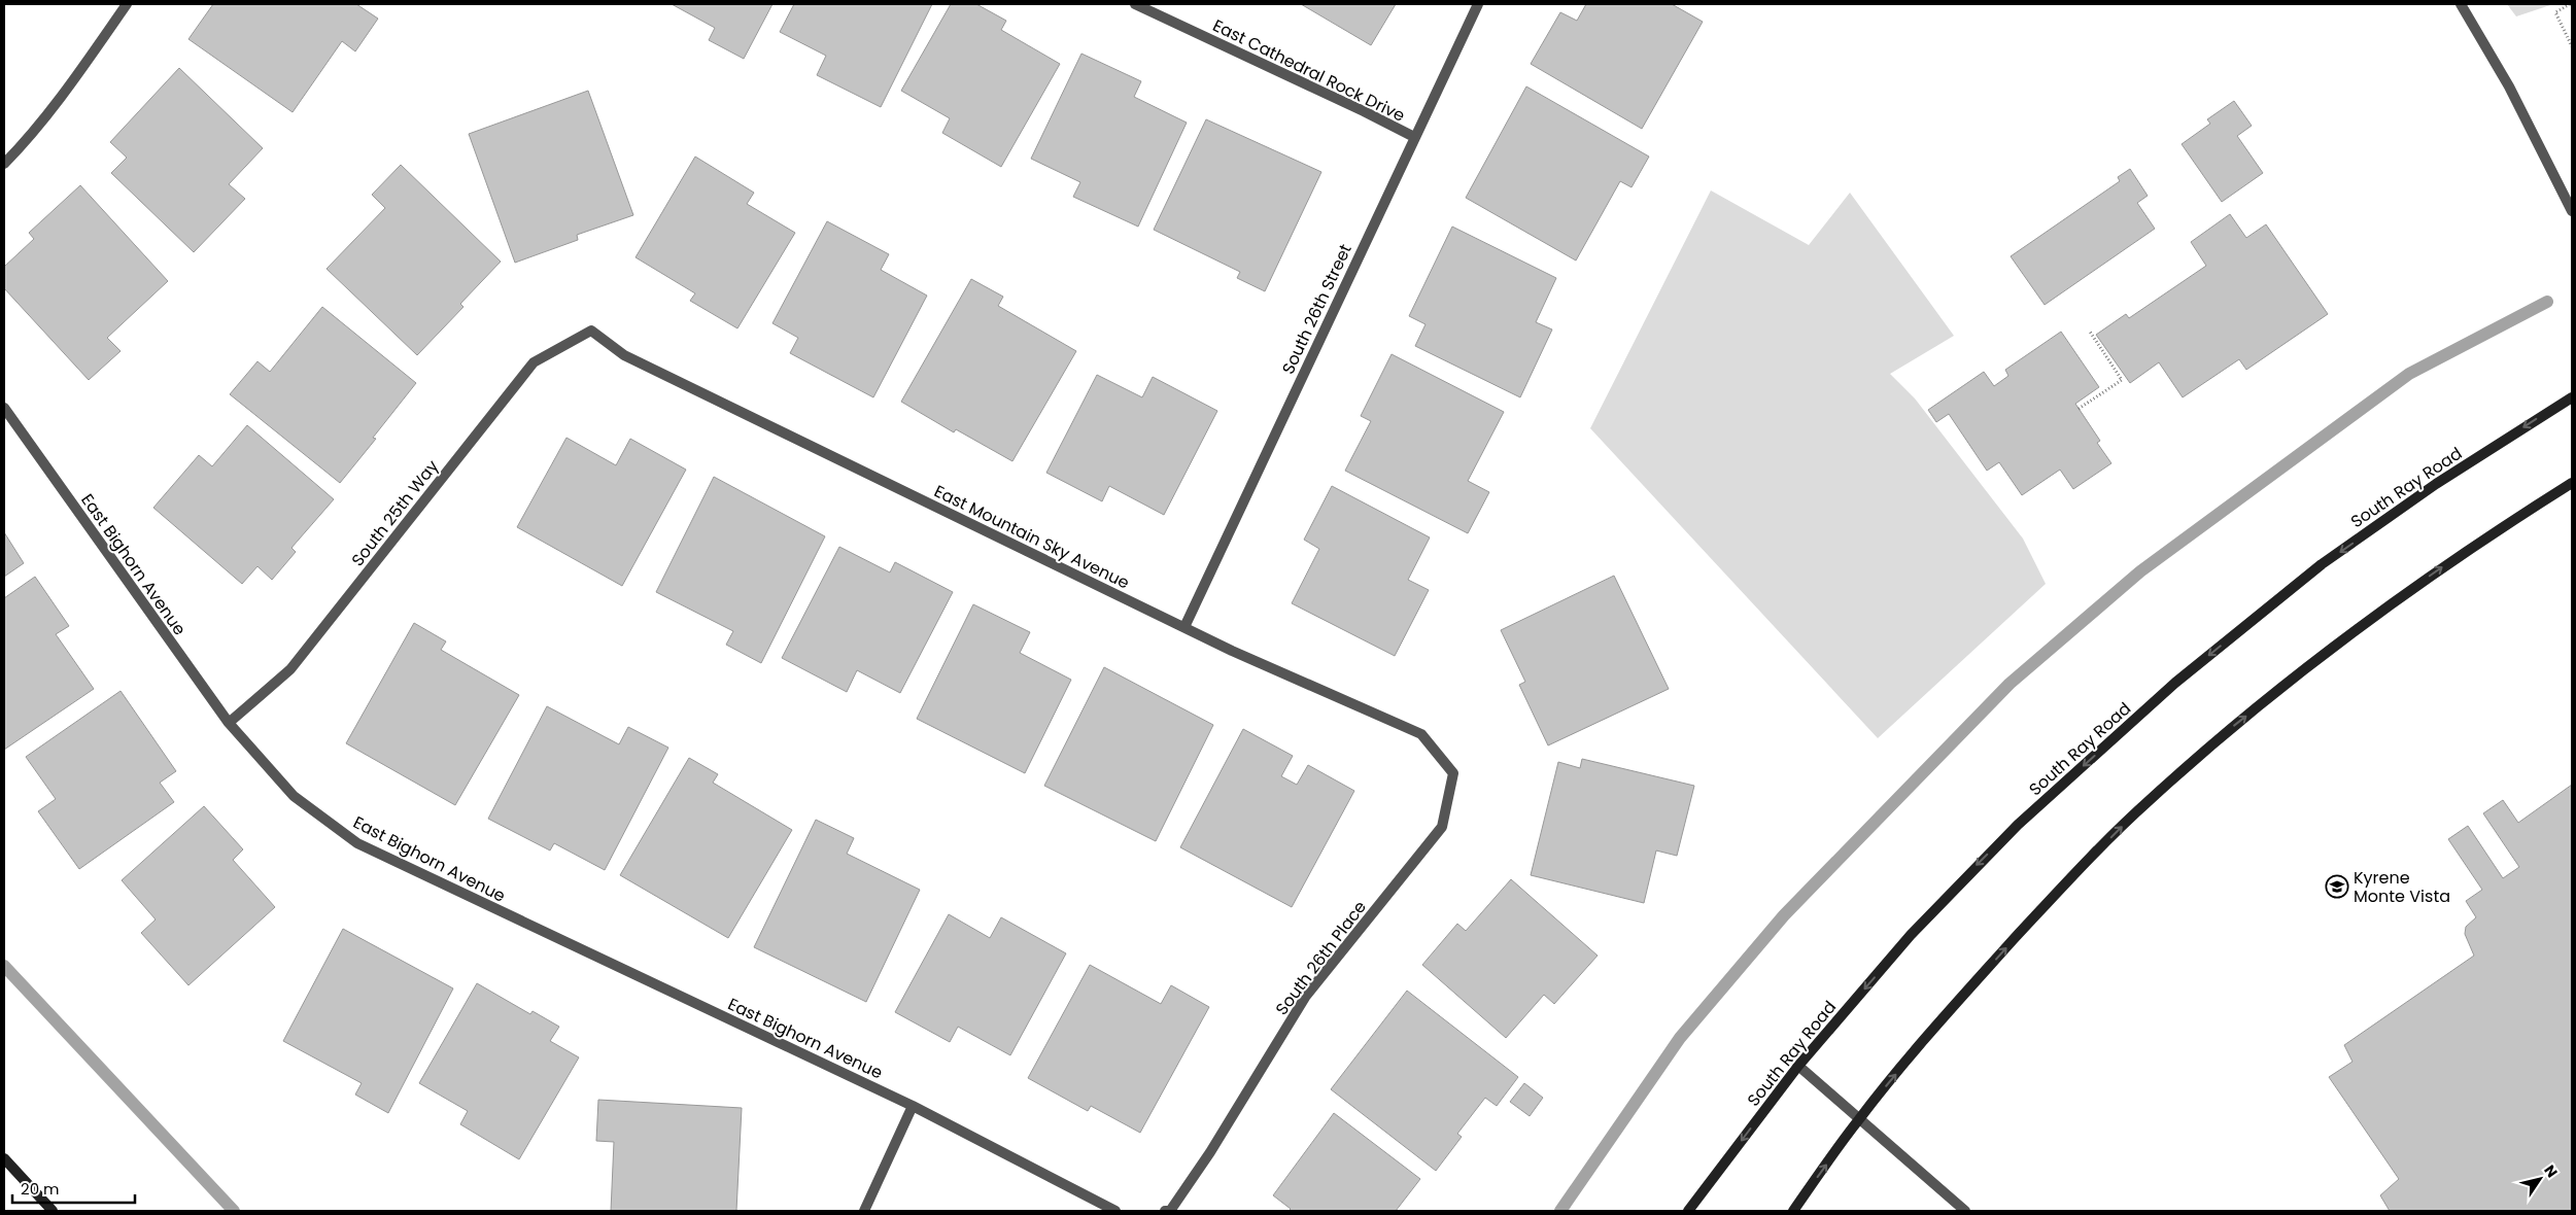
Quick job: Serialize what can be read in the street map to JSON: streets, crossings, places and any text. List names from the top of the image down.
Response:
{
  "streets": {
    "main road": ["South Ray Road"],
    "street": [
      "East Cathedral Rock Drive",
      "South 26th Street",
      "South 25th Way",
      "East Mountain Sky Avenue",
      "East Bighorn Avenue",
      "South 26th Place"
    ]
  },
  "crossings": [
    ["East Cathedral Rock Drive", "South 26th Street"],
    ["South 26th Street", "East Mountain Sky Avenue"],
    ["South 25th Way", "East Mountain Sky Avenue"],
    ["South 25th Way", "East Bighorn Avenue"],
    ["East Mountain Sky Avenue", "South 26th Place"]
  ],
  "places": {
    "school or university": ["Kyrene Monte Vista"]
  },
  "scale_bar": "20 m",
  "north": "top right"
}
